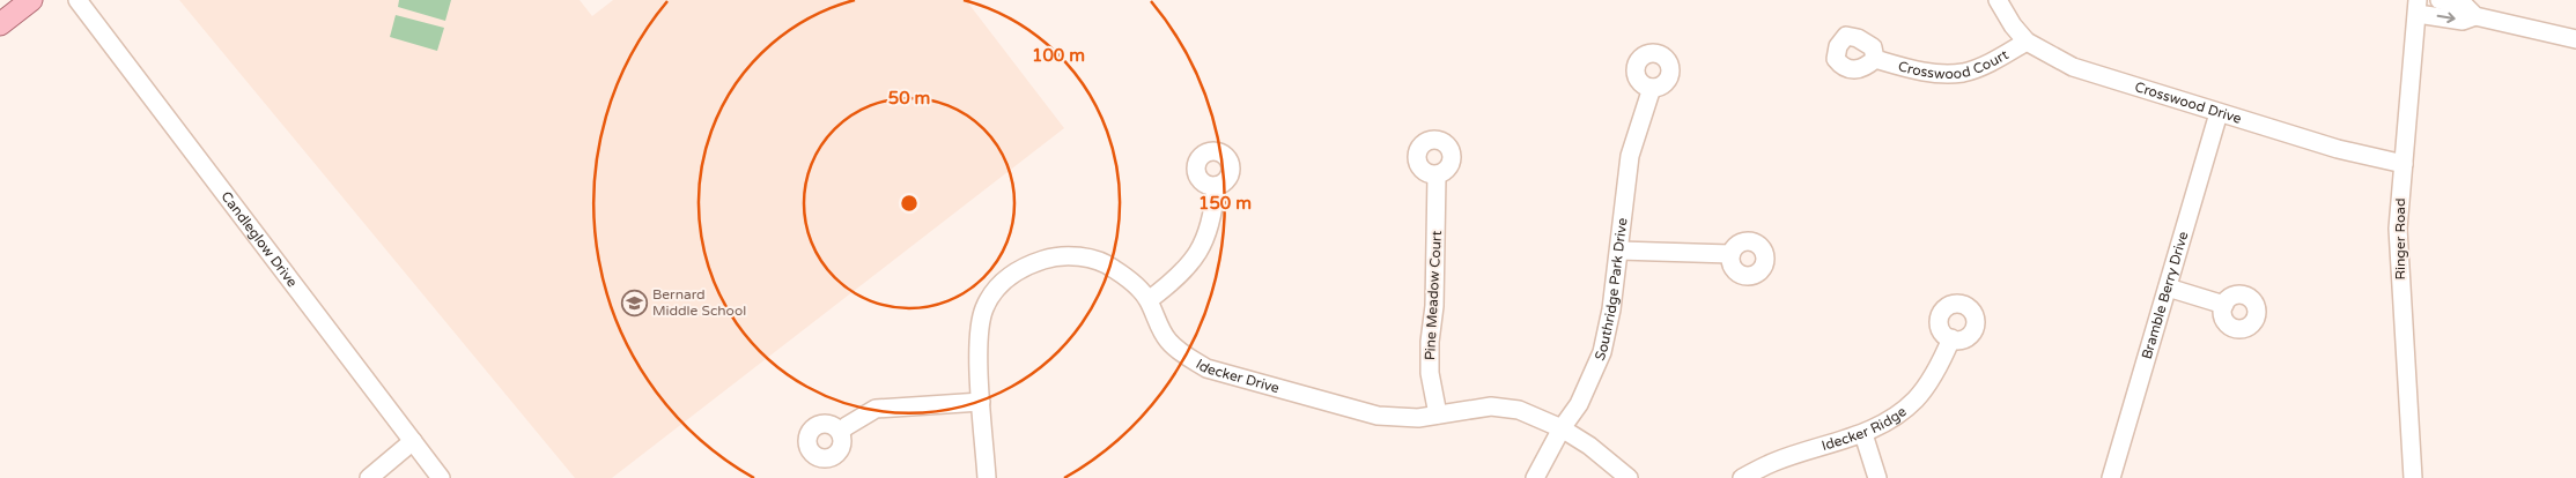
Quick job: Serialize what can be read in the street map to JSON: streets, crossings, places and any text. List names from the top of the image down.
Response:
{
  "streets": {
    "street": [
      "Crosswood Court",
      "Crosswood Drive",
      "Candleglow Drive",
      "Ringer Road",
      "Southridge Park Drive",
      "Pine Meadow Court",
      "Bramble Berry Drive",
      "Idecker Drive",
      "Idecker Ridge"
    ]
  },
  "crossings": [
    ["Crosswood Court", "Crosswood Drive"],
    ["Crosswood Drive", "Ringer Road"],
    ["Crosswood Drive", "Bramble Berry Drive"],
    ["Southridge Park Drive", "Idecker Drive"],
    ["Pine Meadow Court", "Idecker Drive"]
  ],
  "places": {
    "school or university": ["Bernard Middle School"]
  },
  "rings": ["100 m", "50 m", "150 m"]
}
